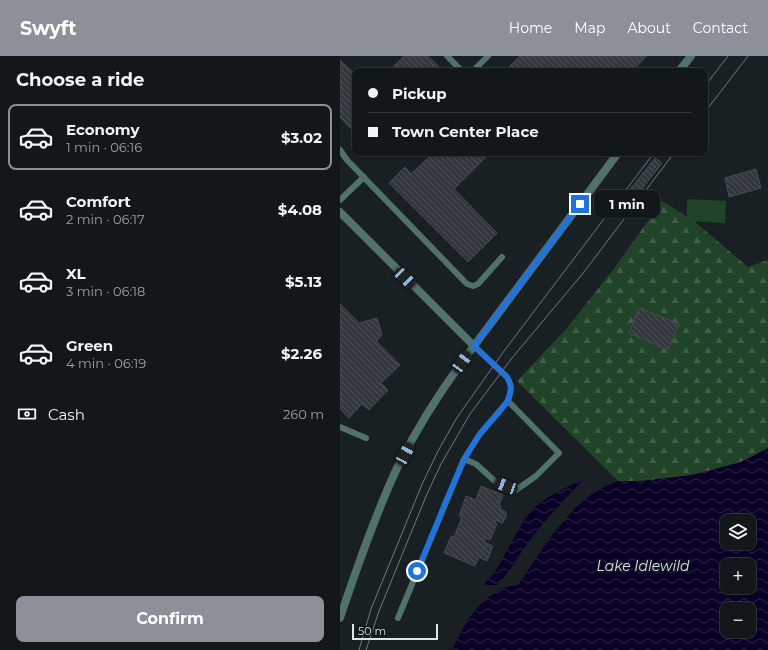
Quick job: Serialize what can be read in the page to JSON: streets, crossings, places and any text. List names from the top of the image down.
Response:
{
  "water": ["Lake Idlewild"],
  "scale_bar": "50 m",
  "page": {
    "header": "Swyft",
    "nav": [
      "Home",
      "Map",
      "About",
      "Contact"
    ],
    "heading": "Choose a ride",
    "banner": ["Pickup", "Town Center Place"],
    "list": [
      {
        "name": "Economy",
        "note": "1 min · 06:16",
        "value": "$3.02"
      },
      {
        "name": "Comfort",
        "note": "2 min · 06:17",
        "value": "$4.08"
      },
      {
        "name": "XL",
        "note": "3 min · 06:18",
        "value": "$5.13"
      },
      {
        "name": "Green",
        "note": "4 min · 06:19",
        "value": "$2.26"
      }
    ],
    "bubble": "1 min",
    "pay": ["Cash", "260 m"],
    "map_buttons": ["+", "−"],
    "buttons": "Confirm",
    "scale": "50 m"
  }
}
